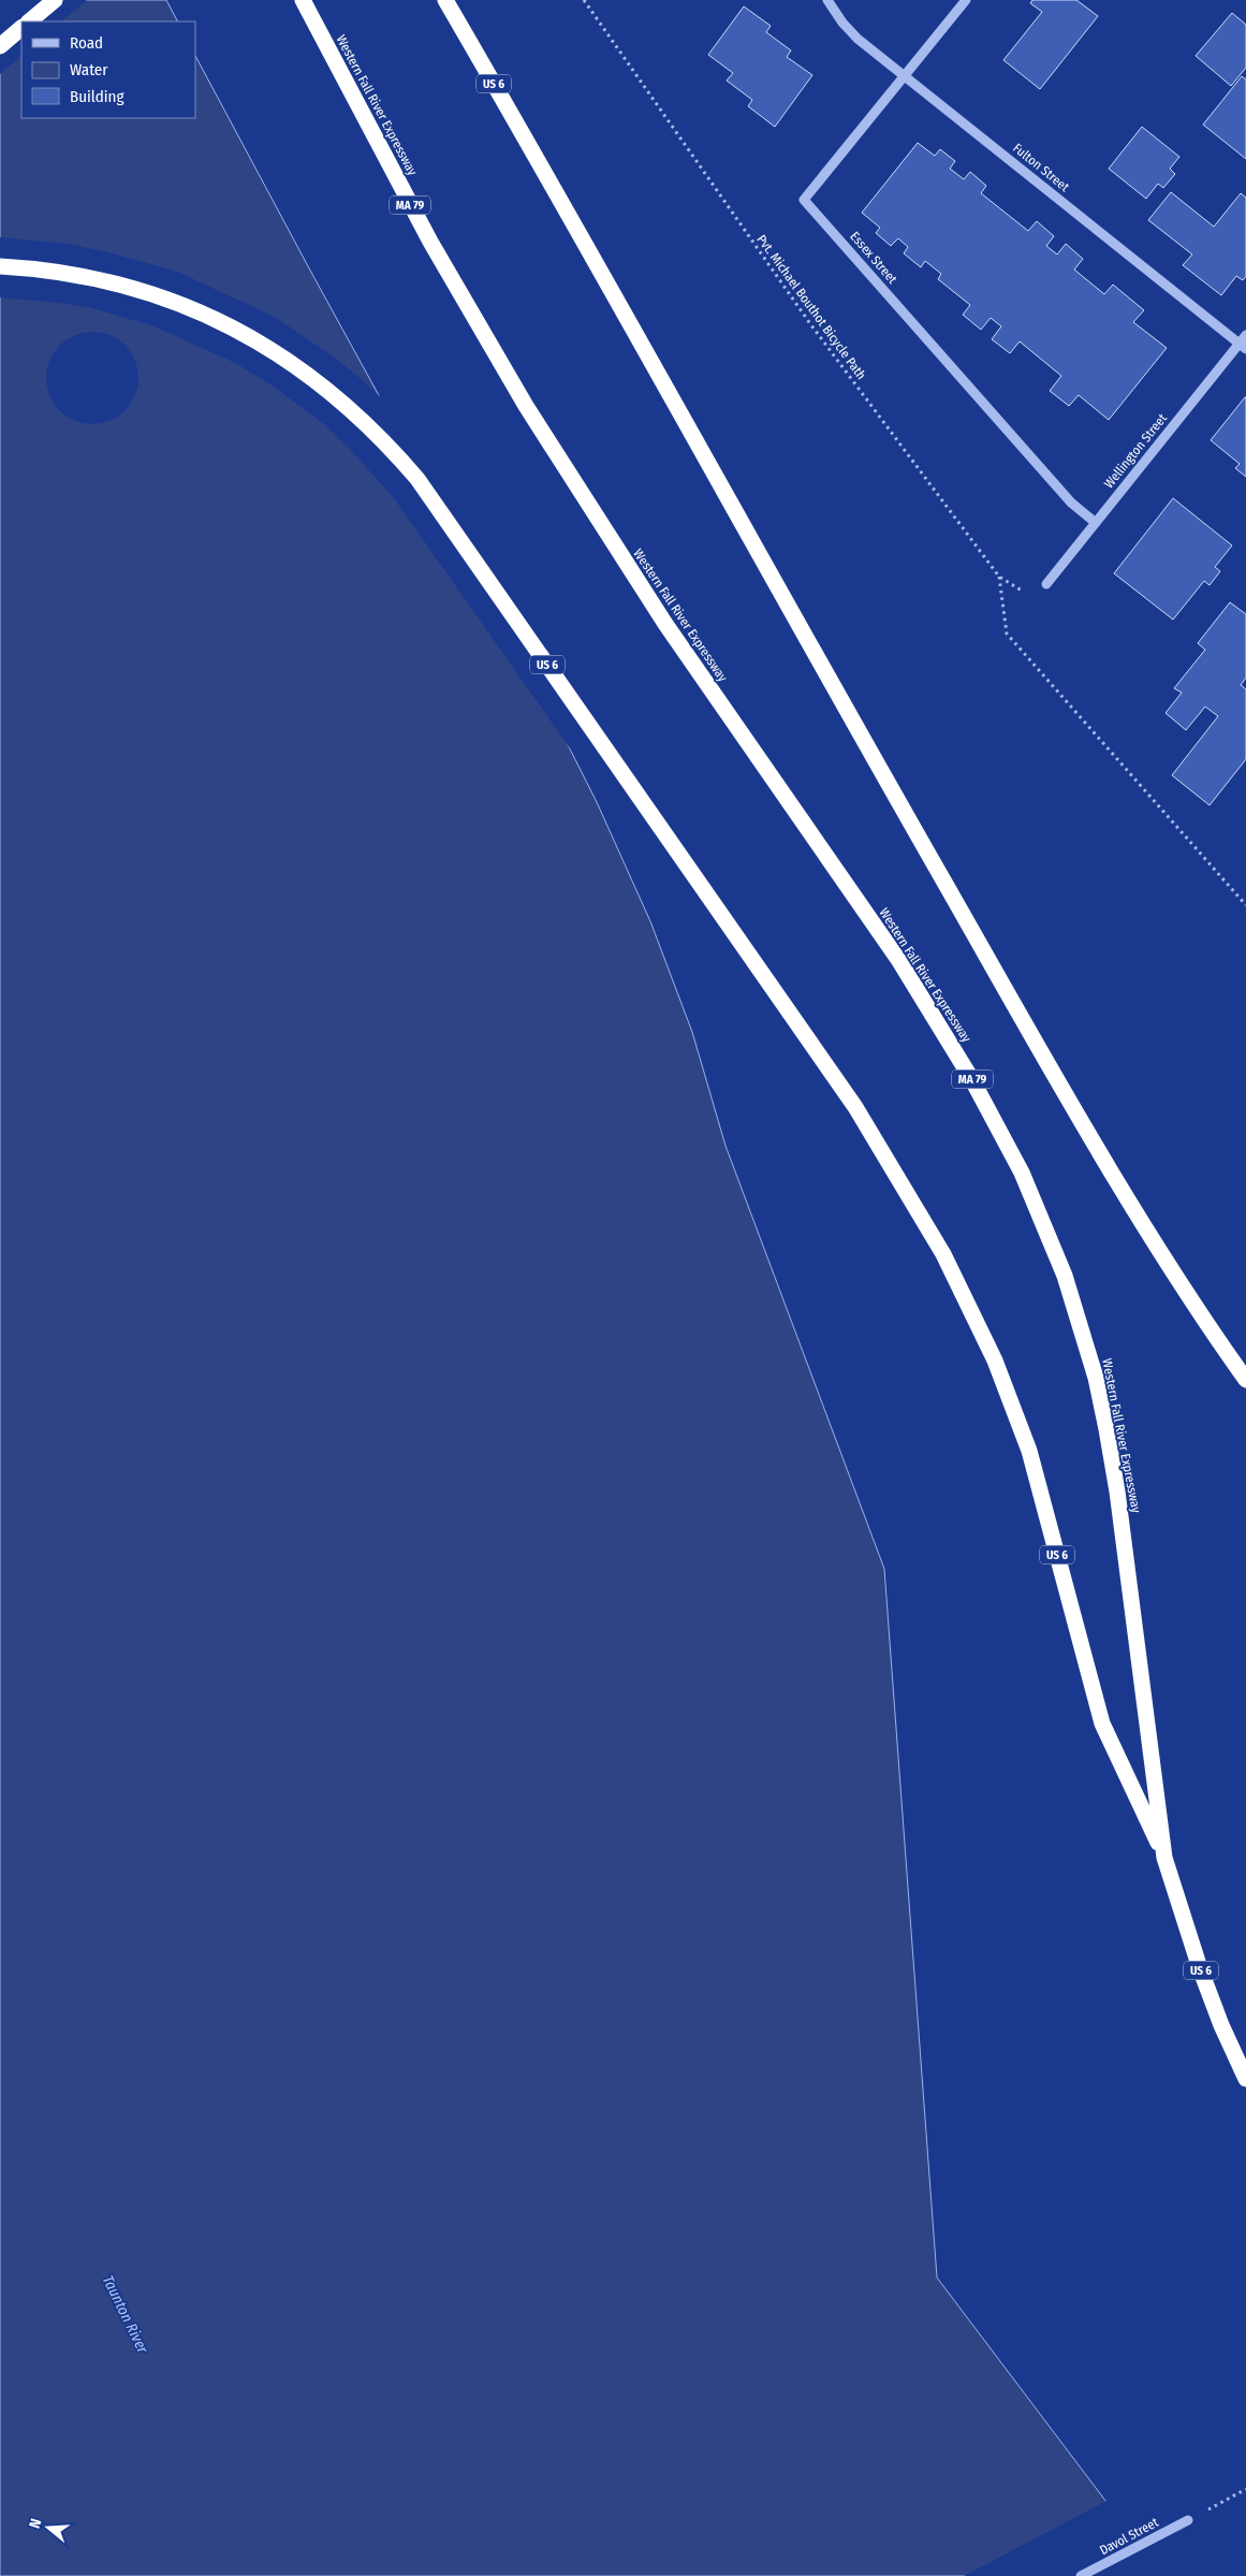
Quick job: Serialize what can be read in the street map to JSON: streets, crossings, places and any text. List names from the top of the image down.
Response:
{
  "streets": {
    "highway": ["US 6", "Western Fall River Expressway", "MA 79"],
    "street": [
      "Fulton Street",
      "Essex Street",
      "Wellington Street",
      "Davol Street"
    ],
    "path": ["Pvt. Michael Bouthot Bicycle Path"]
  },
  "crossings": [
    ["US 6", "Western Fall River Expressway"],
    ["Fulton Street", "Essex Street"],
    ["Fulton Street", "Wellington Street"],
    ["Essex Street", "Wellington Street"],
    ["Pvt. Michael Bouthot Bicycle Path", "Wellington Street"]
  ],
  "water": ["Taunton River"],
  "legend": ["Road", "Water", "Building"],
  "north": "left"
}
